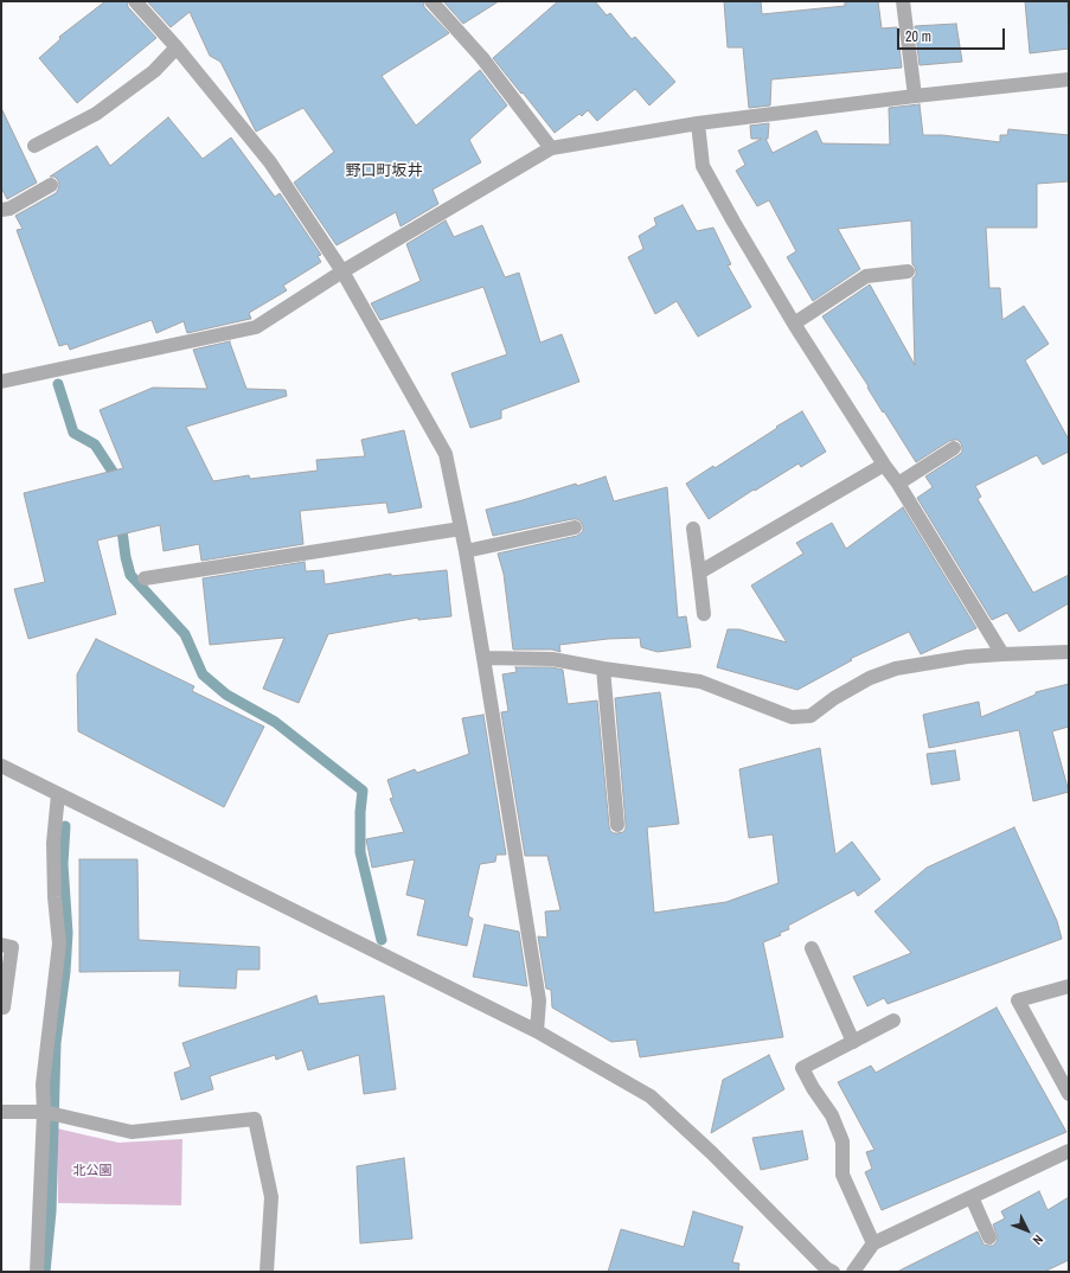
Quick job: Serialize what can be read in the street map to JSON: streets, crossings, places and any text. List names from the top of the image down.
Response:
{
  "districts": ["野口町坂井"],
  "parks": ["北公園"],
  "scale_bar": "20 m",
  "north": "bottom right"
}
